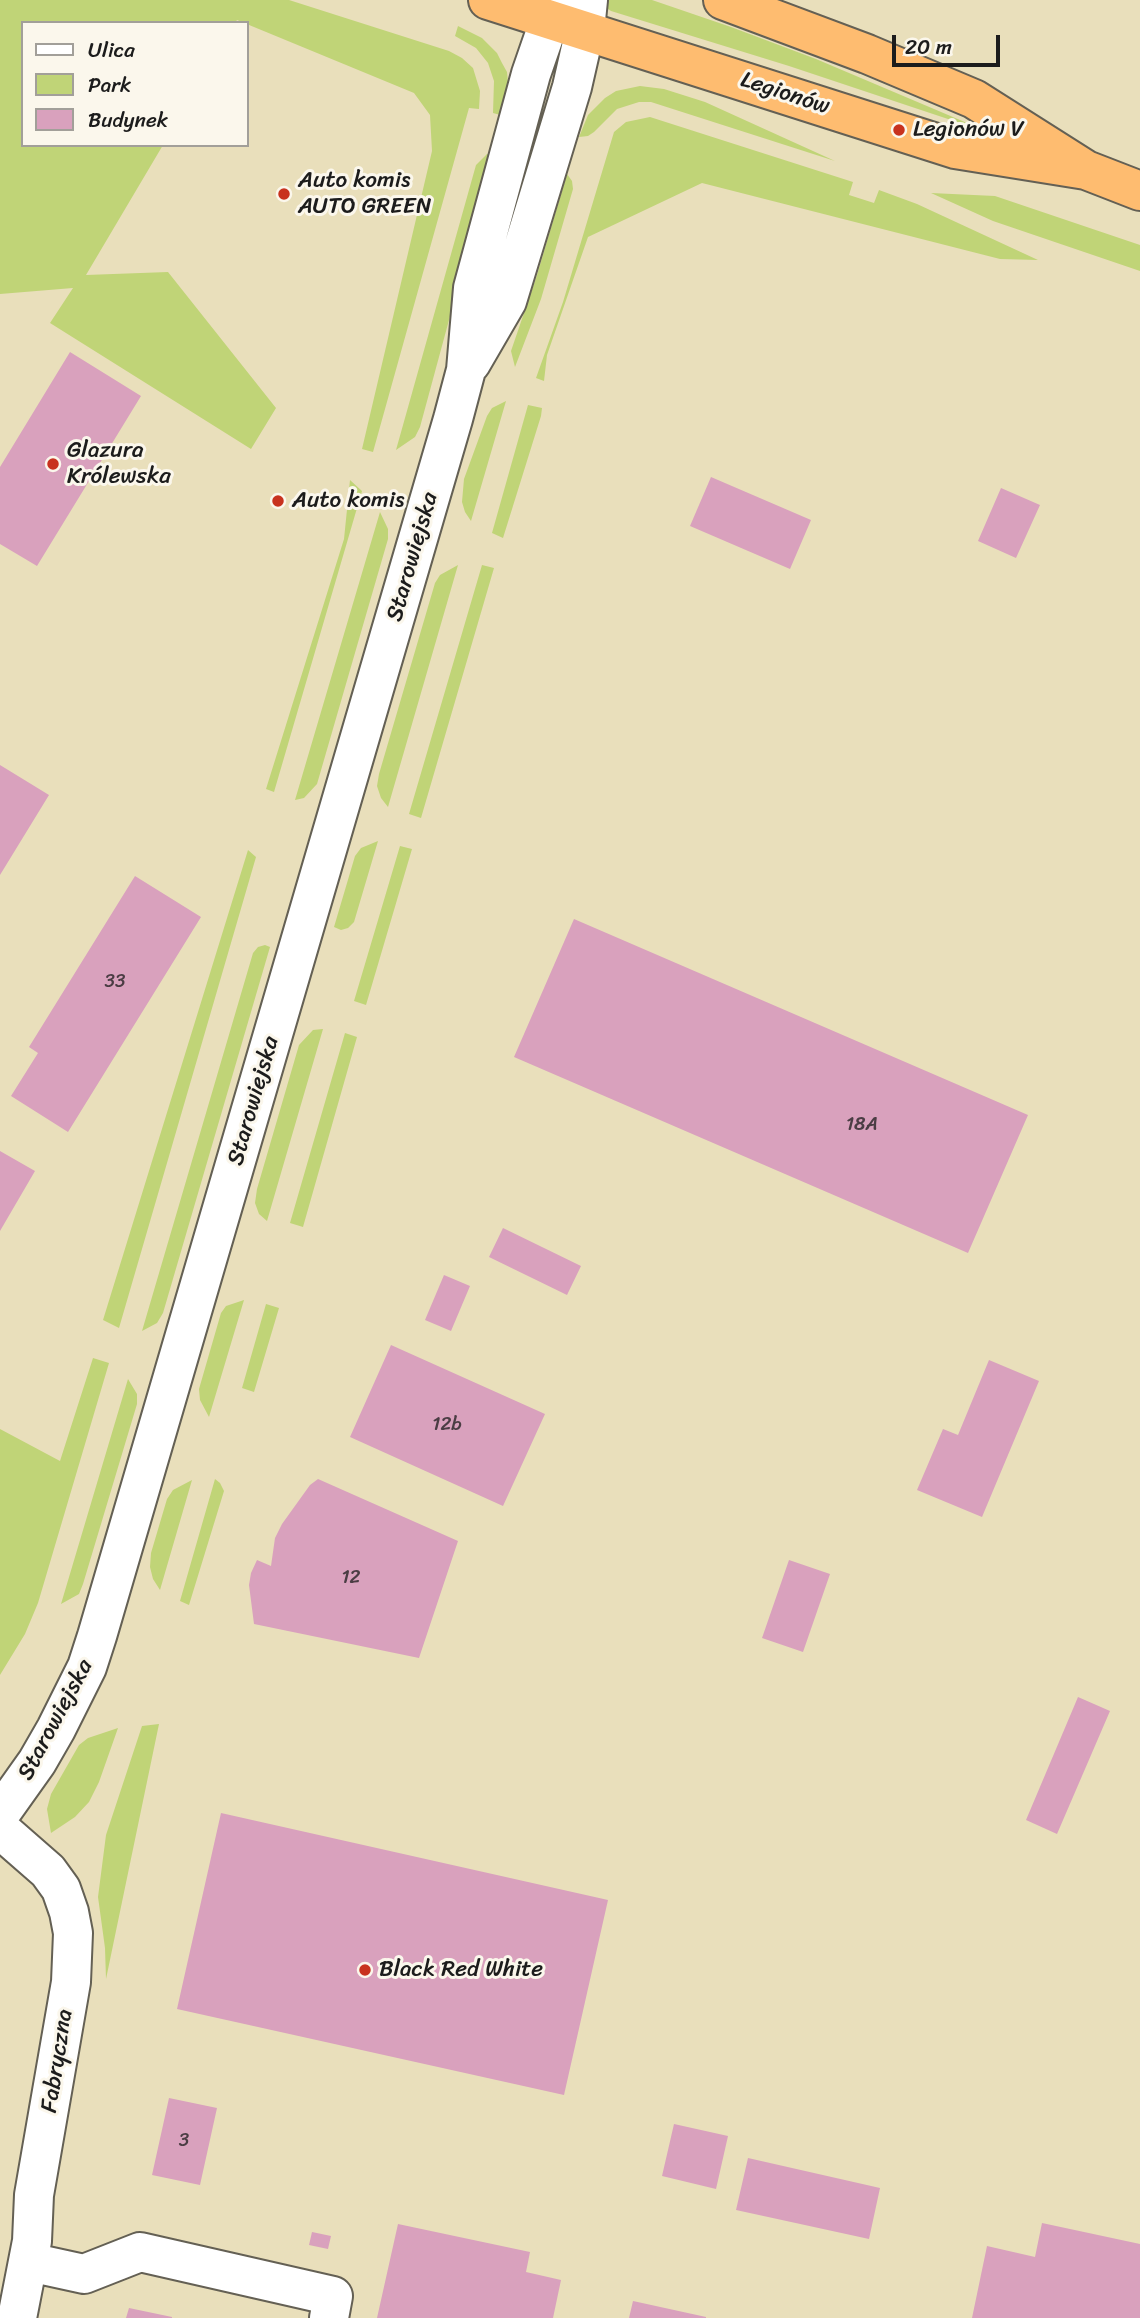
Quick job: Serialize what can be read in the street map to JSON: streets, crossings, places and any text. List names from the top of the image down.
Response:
{
  "streets": {
    "highway": ["Legionów"],
    "street": ["Starowiejska", "Fabryczna"]
  },
  "crossings": [
    ["Legionów", "Starowiejska"]
  ],
  "places": [
    "Legionów V",
    "Auto komis AUTO GREEN",
    "Glazura Królewska",
    "Auto komis",
    "Black Red White"
  ],
  "house_numbers": [
    "33",
    "18A",
    "12b",
    "12",
    "3"
  ],
  "legend": ["Ulica", "Park", "Budynek"],
  "scale_bar": "20 m"
}
